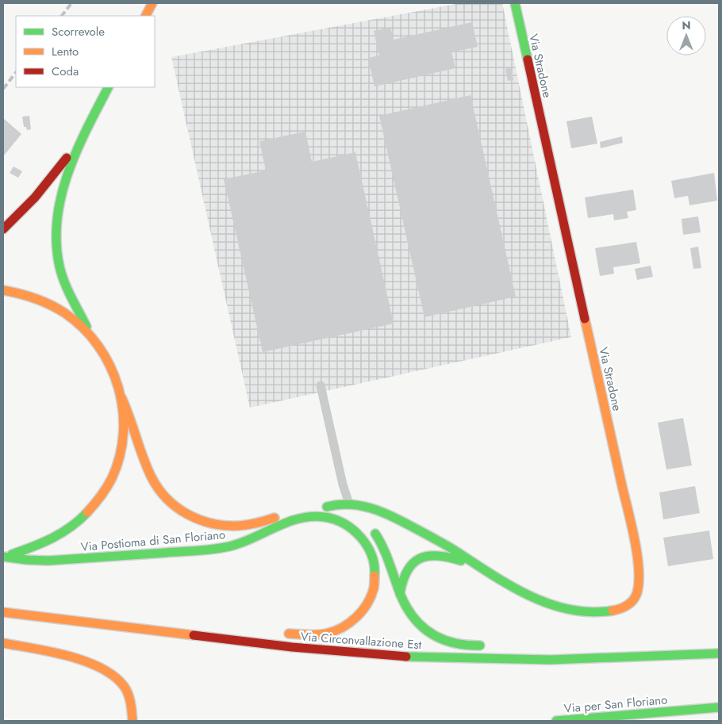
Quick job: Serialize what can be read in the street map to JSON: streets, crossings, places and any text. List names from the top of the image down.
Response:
{
  "streets": {
    "main road": [
      "Via Stradone",
      "Via Postioma di San Floriano",
      "Via Circonvallazione Est",
      "Via per San Floriano"
    ]
  },
  "legend": ["Scorrevole", "Lento", "Coda"],
  "north": "top"
}
